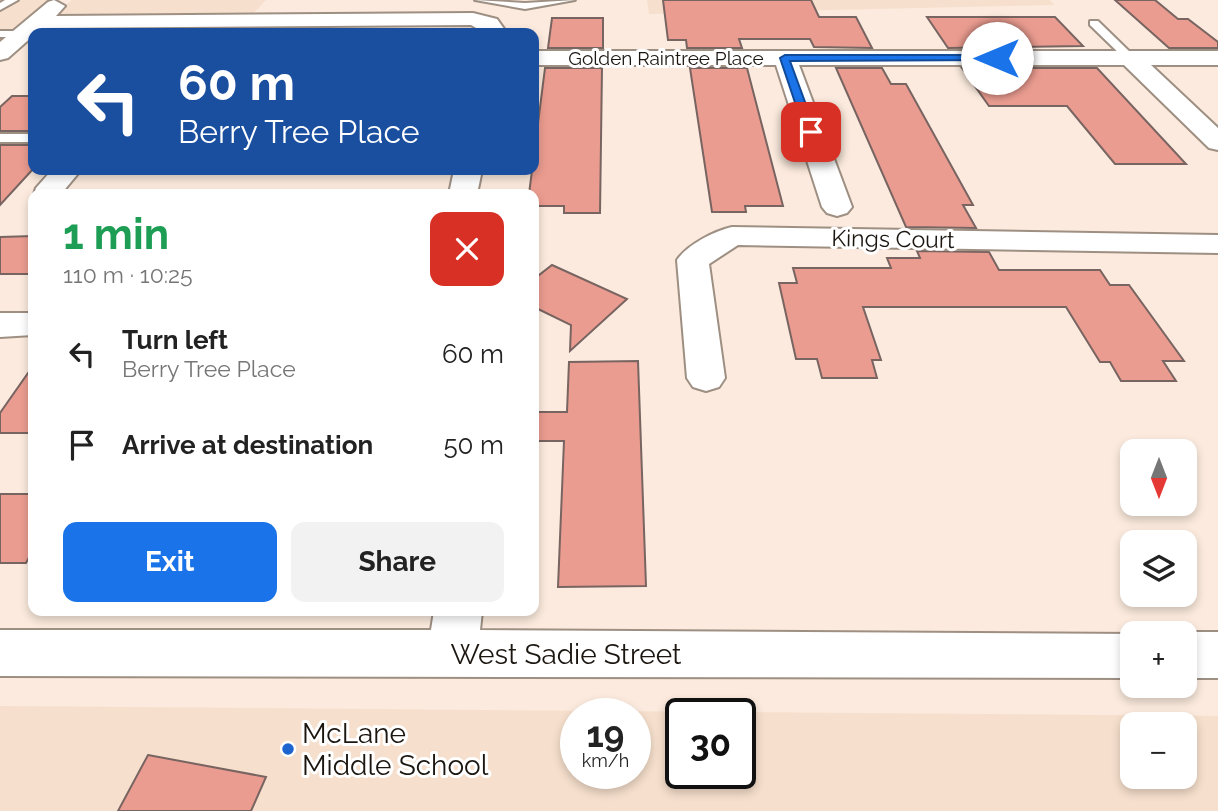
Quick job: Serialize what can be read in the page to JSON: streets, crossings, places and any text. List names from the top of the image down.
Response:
{
  "streets": {
    "street": ["Golden Raintree Place", "Kings Court", "West Sadie Street"]
  },
  "places": ["McLane Middle School"],
  "north": "bottom",
  "page": {
    "turn": ["60 m", "Berry Tree Place"],
    "heading": ["1 min", "110 m · 10:25"],
    "list": [
      {
        "name": "Turn left",
        "note": "Berry Tree Place",
        "value": "60 m"
      },
      {
        "name": "Arrive at destination",
        "value": "50 m"
      }
    ],
    "map_buttons": ["+", "−"],
    "buttons": ["Exit", "Share"],
    "speed": "19 km/h",
    "limit": "30"
  }
}
